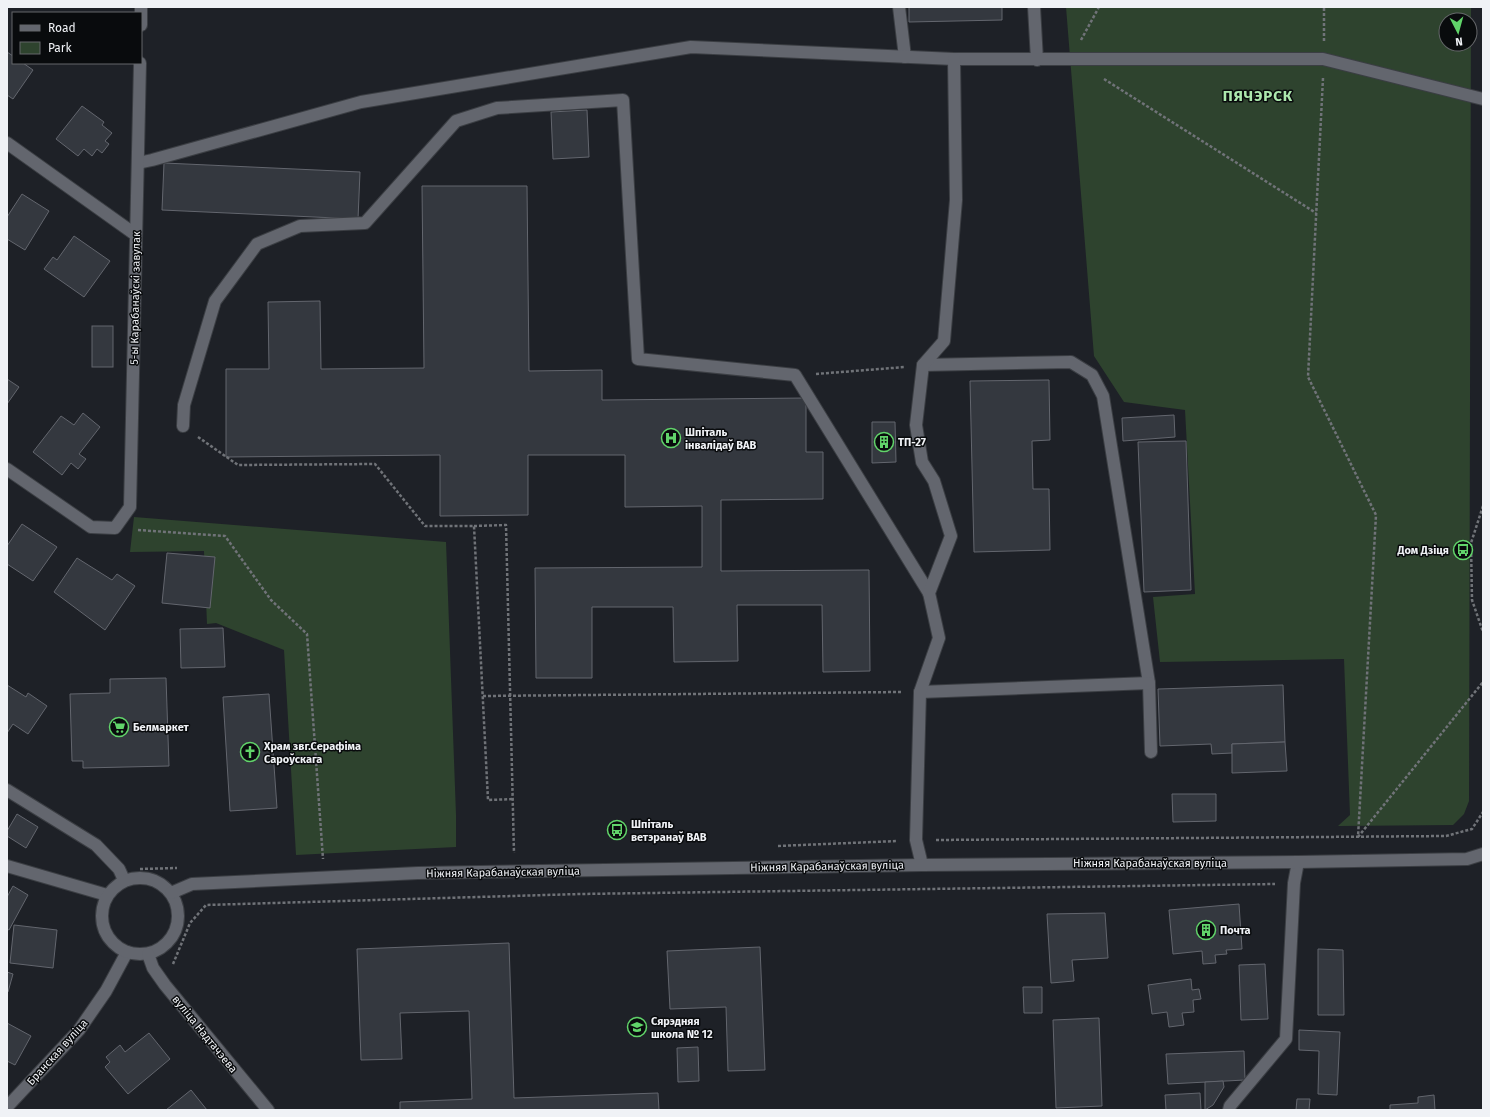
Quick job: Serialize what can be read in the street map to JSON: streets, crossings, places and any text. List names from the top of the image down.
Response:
{
  "streets": {
    "main road": [
      "5-ы Карабанаўскі завулак",
      "Ніжняя Карабанаўская вуліца",
      "вуліца Надтачэева",
      "Бранская вуліца"
    ]
  },
  "crossings": [
    ["Ніжняя Карабанаўская вуліца", "вуліца Надтачэева"],
    ["Ніжняя Карабанаўская вуліца", "Бранская вуліца"],
    ["вуліца Надтачэева", "Бранская вуліца"]
  ],
  "districts": ["ПЯЧЭРСК"],
  "places": {
    "hospital": ["Шпіталь інвалідаў ВАВ"],
    "building": ["ТП-27", "Почта"],
    "bus stop": ["Дом Дзіця", "Шпіталь ветэранаў ВАВ"],
    "supermarket": ["Белмаркет"],
    "church": ["Храм звг.Серафіма Сароўскага"],
    "school or university": ["Сярэдняя школа № 12"]
  },
  "legend": ["Road", "Park"],
  "north": "bottom"
}
